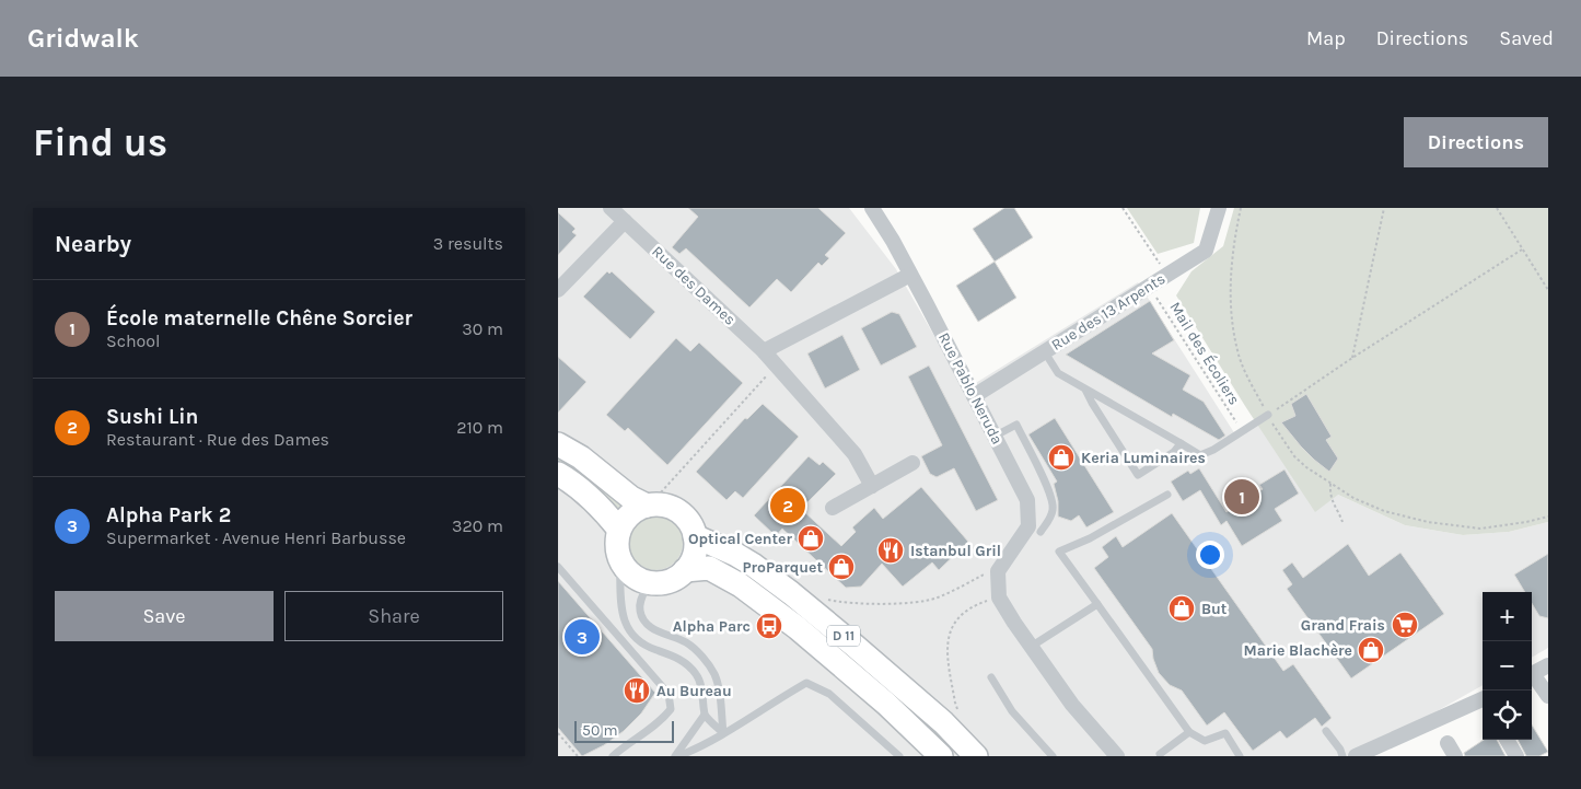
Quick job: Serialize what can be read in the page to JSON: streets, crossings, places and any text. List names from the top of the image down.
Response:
{
  "streets": {
    "main road": ["D 11"],
    "street": ["Rue des Dames", "Rue des 13 Arpents", "Rue Pablo Neruda"],
    "path": ["Mail des Écoliers"]
  },
  "crossings": [
    ["Rue des 13 Arpents", "Mail des Écoliers"],
    ["Rue des 13 Arpents", "Rue Pablo Neruda"]
  ],
  "places": {
    "shop": [
      "Keria Luminaires",
      "Optical Center",
      "ProParquet",
      "But",
      "Marie Blachère"
    ],
    "restaurant": ["Istanbul Gril", "Au Bureau"],
    "supermarket": ["Grand Frais"],
    "bus stop": ["Alpha Parc"]
  },
  "scale_bar": "50 m",
  "page": {
    "header": "Gridwalk",
    "nav": ["Map", "Directions", "Saved"],
    "buttons": [
      "Directions",
      ["Save", "Share"]
    ],
    "title": "Find us",
    "heading": ["Nearby", "3 results"],
    "list": [
      {
        "mark": "1",
        "name": "École maternelle Chêne Sorcier",
        "note": "School",
        "value": "30 m"
      },
      {
        "mark": "2",
        "name": "Sushi Lin",
        "note": "Restaurant · Rue des Dames",
        "value": "210 m"
      },
      {
        "mark": "3",
        "name": "Alpha Park 2",
        "note": "Supermarket · Avenue Henri Barbusse",
        "value": "320 m"
      }
    ],
    "pins": ["1", "2", "3"],
    "map_buttons": ["+", "−"],
    "scale": "50 m"
  }
}
